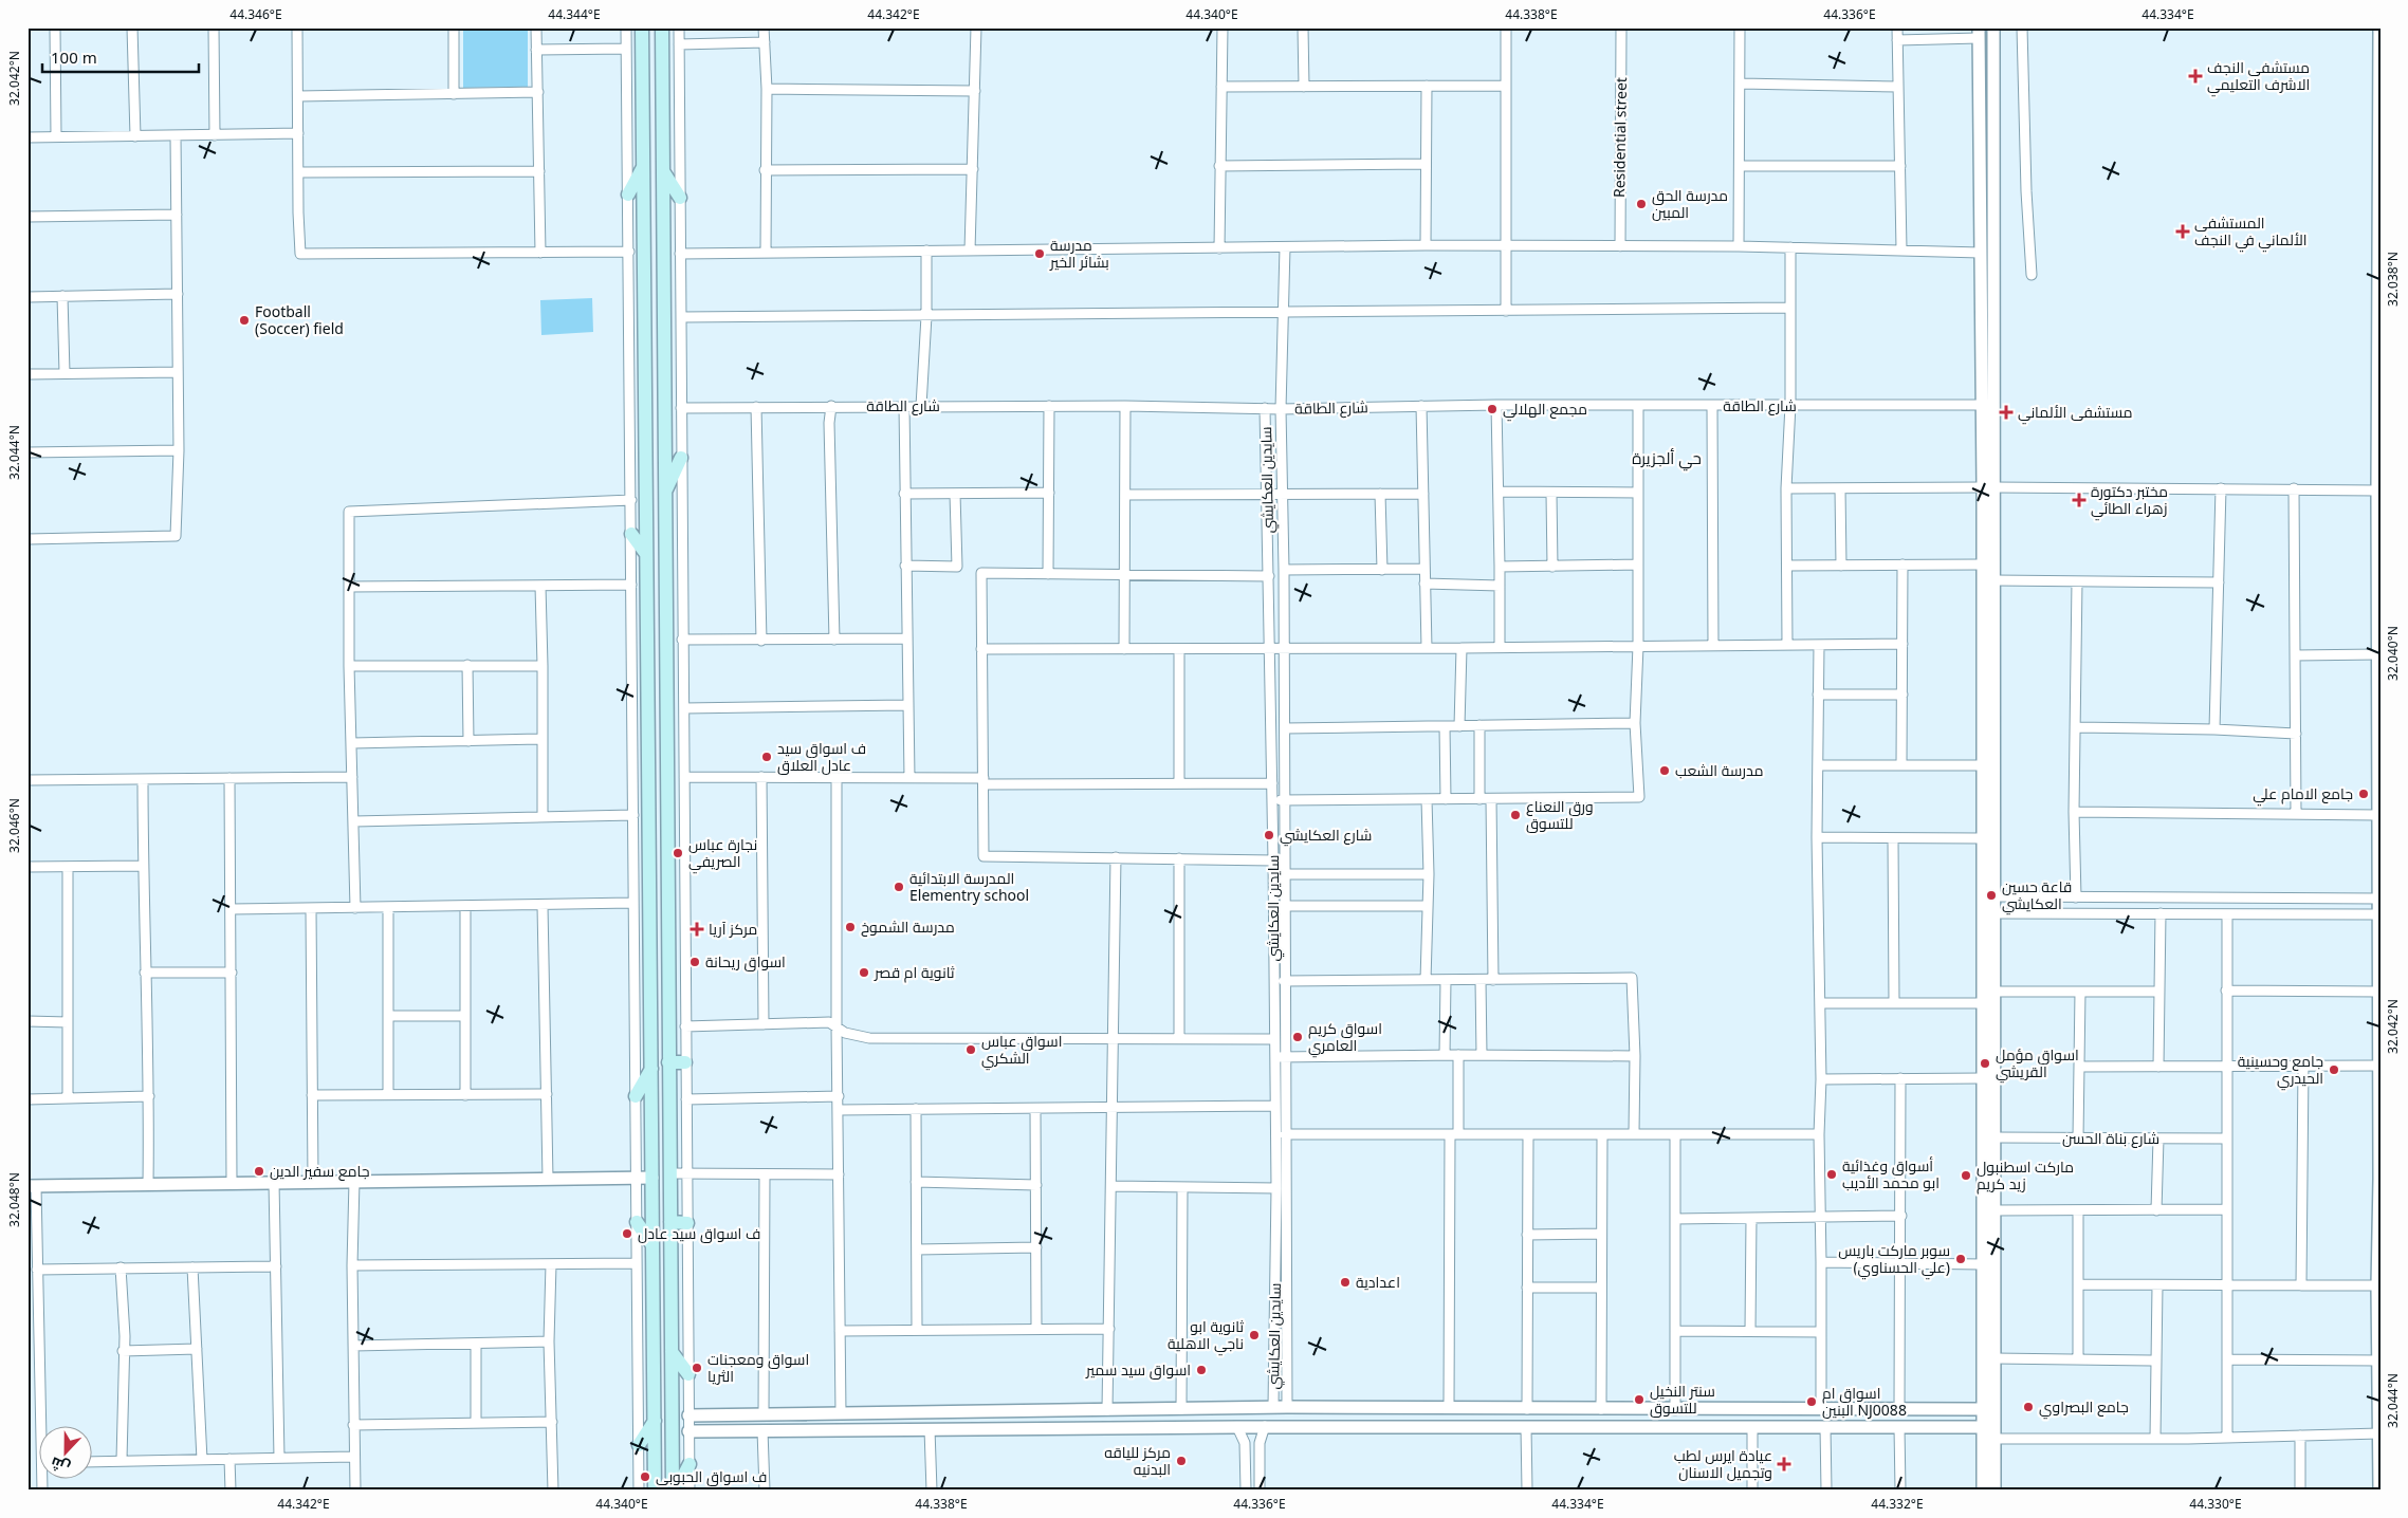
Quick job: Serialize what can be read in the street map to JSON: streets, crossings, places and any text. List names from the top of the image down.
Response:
{
  "streets": {
    "street": [
      "Residential street",
      "شارع الطاقة",
      "سايدين العكايشي",
      "شارع بناة الحسن"
    ]
  },
  "crossings": [
    ["شارع الطاقة", "سايدين العكايشي"]
  ],
  "districts": ["حي ألجزيرة"],
  "places": {
    "health": [
      "مستشفى النجف الاشرف التعليمي",
      "المستشفى الألماني في النجف",
      "مستشفى الألماني",
      "مختبر دكتورة زهراء الطائي",
      "مركز آريا",
      "عيادة ايرس لطب وتجميل الاسنان"
    ],
    "other": [
      "مدرسة الحق المبين",
      "مدرسة بشائر الخير",
      "Football (Soccer) field",
      "مجمع الهلالي",
      "ف اسواق سيد عادل العلاق",
      "مدرسة الشعب",
      "جامع الامام علي",
      "ورق النعناع للتسوق",
      "شارع العكايشي",
      "نجارة عباس الصريفي",
      "المدرسة الابتدائية Elementry school",
      "قاعة حسين العكايشي",
      "مدرسة الشموخ",
      "اسواق ريحانة",
      "ثانوية ام قصر",
      "اسواق كريم العامري",
      "اسواق عباس الشكري",
      "اسواق مؤمل القريشي",
      "جامع وحسينية الحيدري",
      "جامع سفير الدين",
      "أسواق وغذائية ابو محمد الأديب",
      "ماركت اسطنبول زيد كريم",
      "ف اسواق سيد عادل",
      "سوبر ماركت باريس (علي الحسناوي)",
      "اعدادية",
      "ثانوية ابو ناجي الاهلية",
      "اسواق ومعجنات الثريا",
      "اسواق سيد سمير",
      "سنتر النخيل للتسوق",
      "اسواق ام البنين NJ0088",
      "جامع البصراوي",
      "مركز للياقه البدنيه",
      "ف اسواق الحبوبي"
    ]
  },
  "scale_bar": "100 m",
  "north": "bottom",
  "coordinates": [
    "44.346°E",
    "44.344°E",
    "44.342°E",
    "44.340°E",
    "44.338°E",
    "44.336°E",
    "44.334°E",
    "32.042°N",
    "32.038°N",
    "32.044°N",
    "32.040°N",
    "32.046°N",
    "32.048°N",
    "44.332°E",
    "44.330°E"
  ]
}
